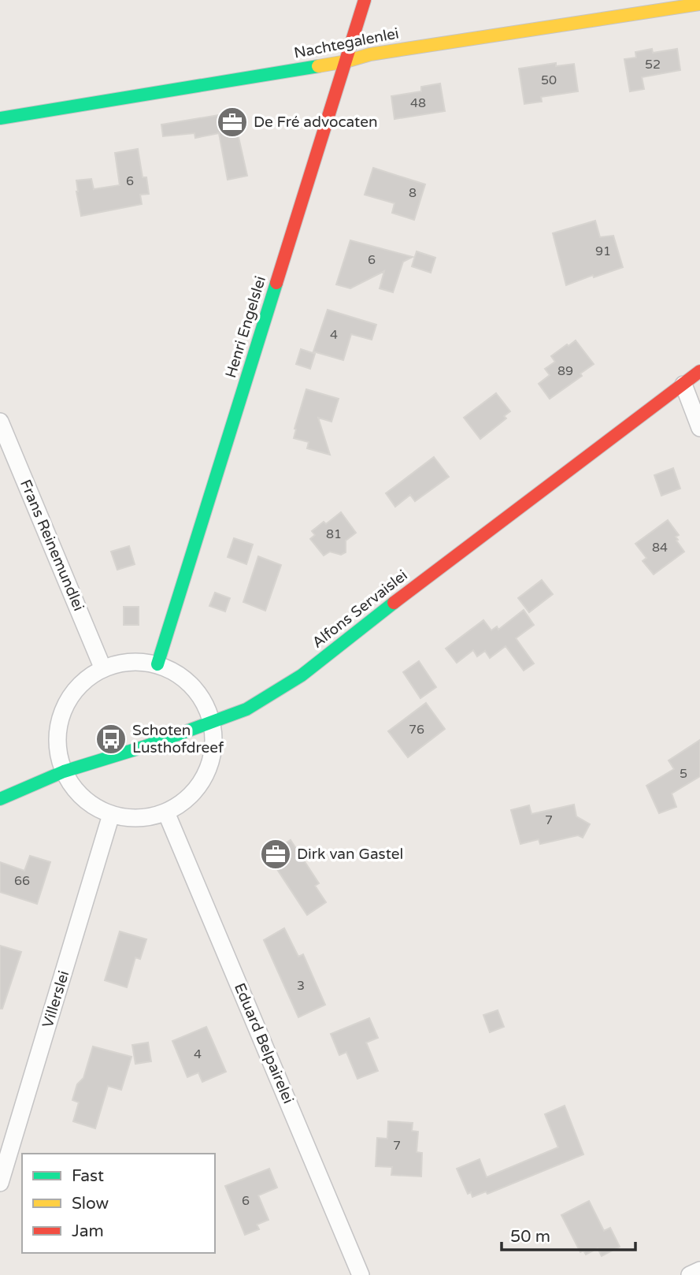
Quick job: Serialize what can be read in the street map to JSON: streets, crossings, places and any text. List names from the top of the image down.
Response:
{
  "streets": {
    "street": [
      "Nachtegalenlei",
      "Henri Engelslei",
      "Frans Reinemundlei",
      "Alfons Servaislei",
      "Villerslei",
      "Eduard Belpairelei"
    ]
  },
  "crossings": [
    ["Nachtegalenlei", "Henri Engelslei"]
  ],
  "places": {
    "office": ["De Fré advocaten", "Dirk van Gastel"],
    "bus stop": ["Schoten Lusthofdreef"]
  },
  "house_numbers": [
    "52",
    "50",
    "48",
    "6",
    "8",
    "91",
    "6",
    "4",
    "89",
    "81",
    "84",
    "76",
    "5",
    "7",
    "66",
    "3",
    "4",
    "7",
    "6"
  ],
  "legend": ["Fast", "Slow", "Jam"],
  "scale_bar": "50 m"
}
